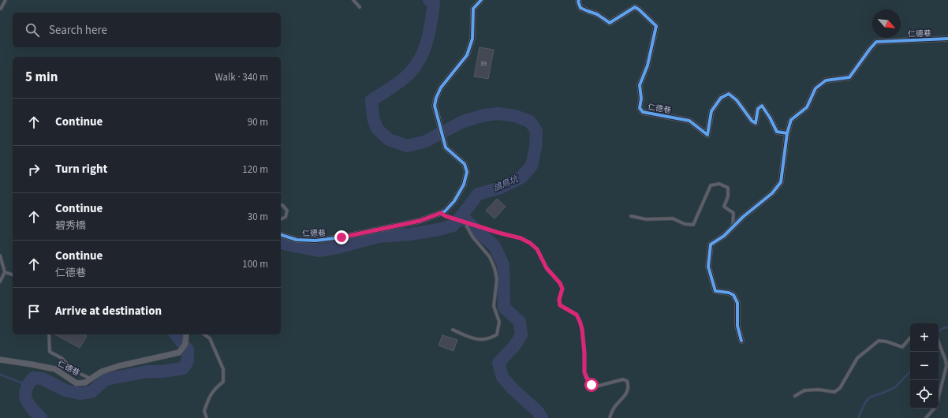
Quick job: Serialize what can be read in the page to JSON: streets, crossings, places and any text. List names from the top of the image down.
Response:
{
  "streets": {
    "street": ["仁德巷"]
  },
  "water": ["鴿鳥坑"],
  "house_numbers": ["39"],
  "north": "bottom right",
  "page": {
    "search": "Search here",
    "heading": ["5 min", "Walk · 340 m"],
    "list": [
      ["Continue", "90 m"],
      ["Turn right", "120 m"],
      ["Continue", "碧秀橋", "30 m"],
      ["Continue", "仁德巷", "100 m"],
      "Arrive at destination"
    ],
    "map_buttons": ["+", "−"]
  }
}
